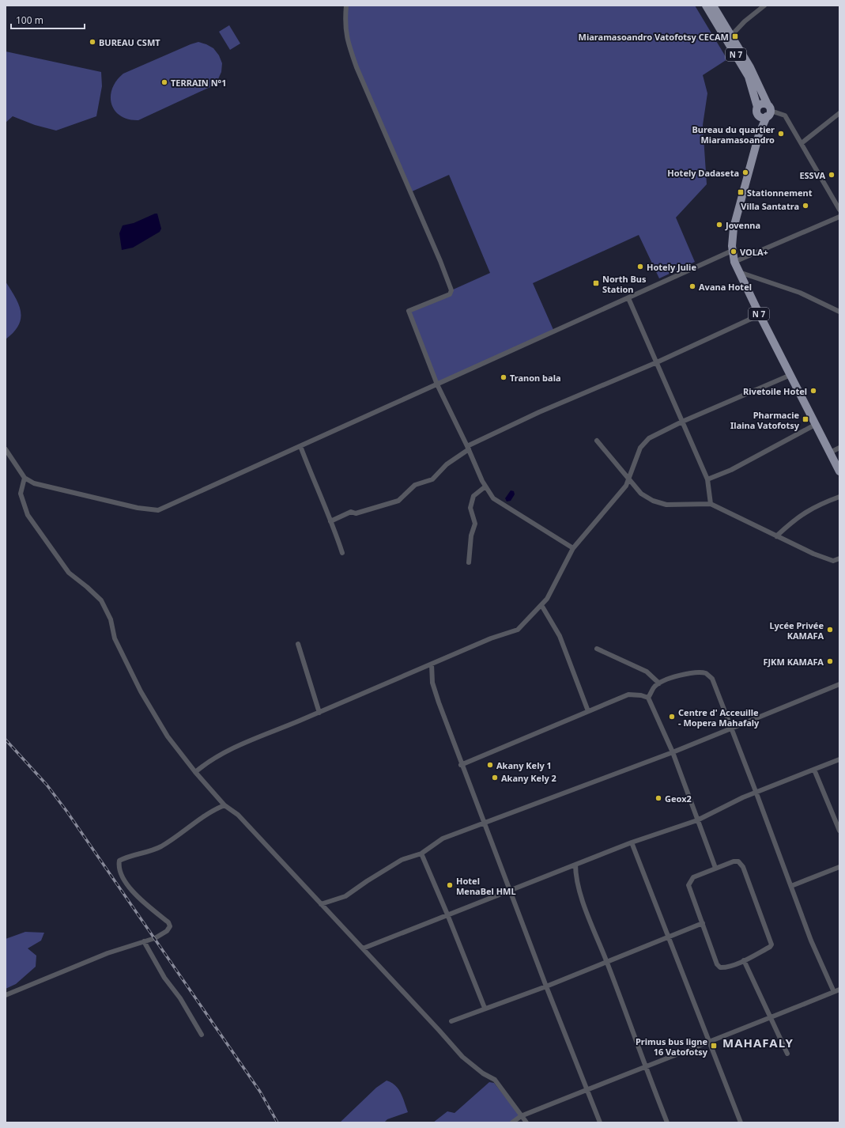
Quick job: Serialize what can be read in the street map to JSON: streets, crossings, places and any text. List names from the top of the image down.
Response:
{
  "streets": {
    "main road": ["N 7"]
  },
  "districts": ["MAHAFALY"],
  "places": {
    "transit": [
      "Miaramasoandro Vatofotsy CECAM",
      "Stationnement",
      "North Bus Station",
      "Pharmacie Ilaina Vatofotsy",
      "Primus bus ligne 16 Vatofotsy"
    ],
    "other": [
      "BUREAU CSMT",
      "TERRAIN N°1",
      "Bureau du quartier Miaramasoandro",
      "Hotely Dadaseta",
      "ESSVA",
      "Villa Santatra",
      "Jovenna",
      "VOLA+",
      "Hotely Julie",
      "Avana Hotel",
      "Tranon bala",
      "Rivetoile Hotel",
      "Lycée Privée KAMAFA",
      "FJKM KAMAFA",
      "Centre d' Acceuille - Mopera Mahafaly",
      "Akany Kely 1",
      "Akany Kely 2",
      "Geox2",
      "Hotel MenaBel HML"
    ]
  },
  "scale_bar": "100 m"
}
